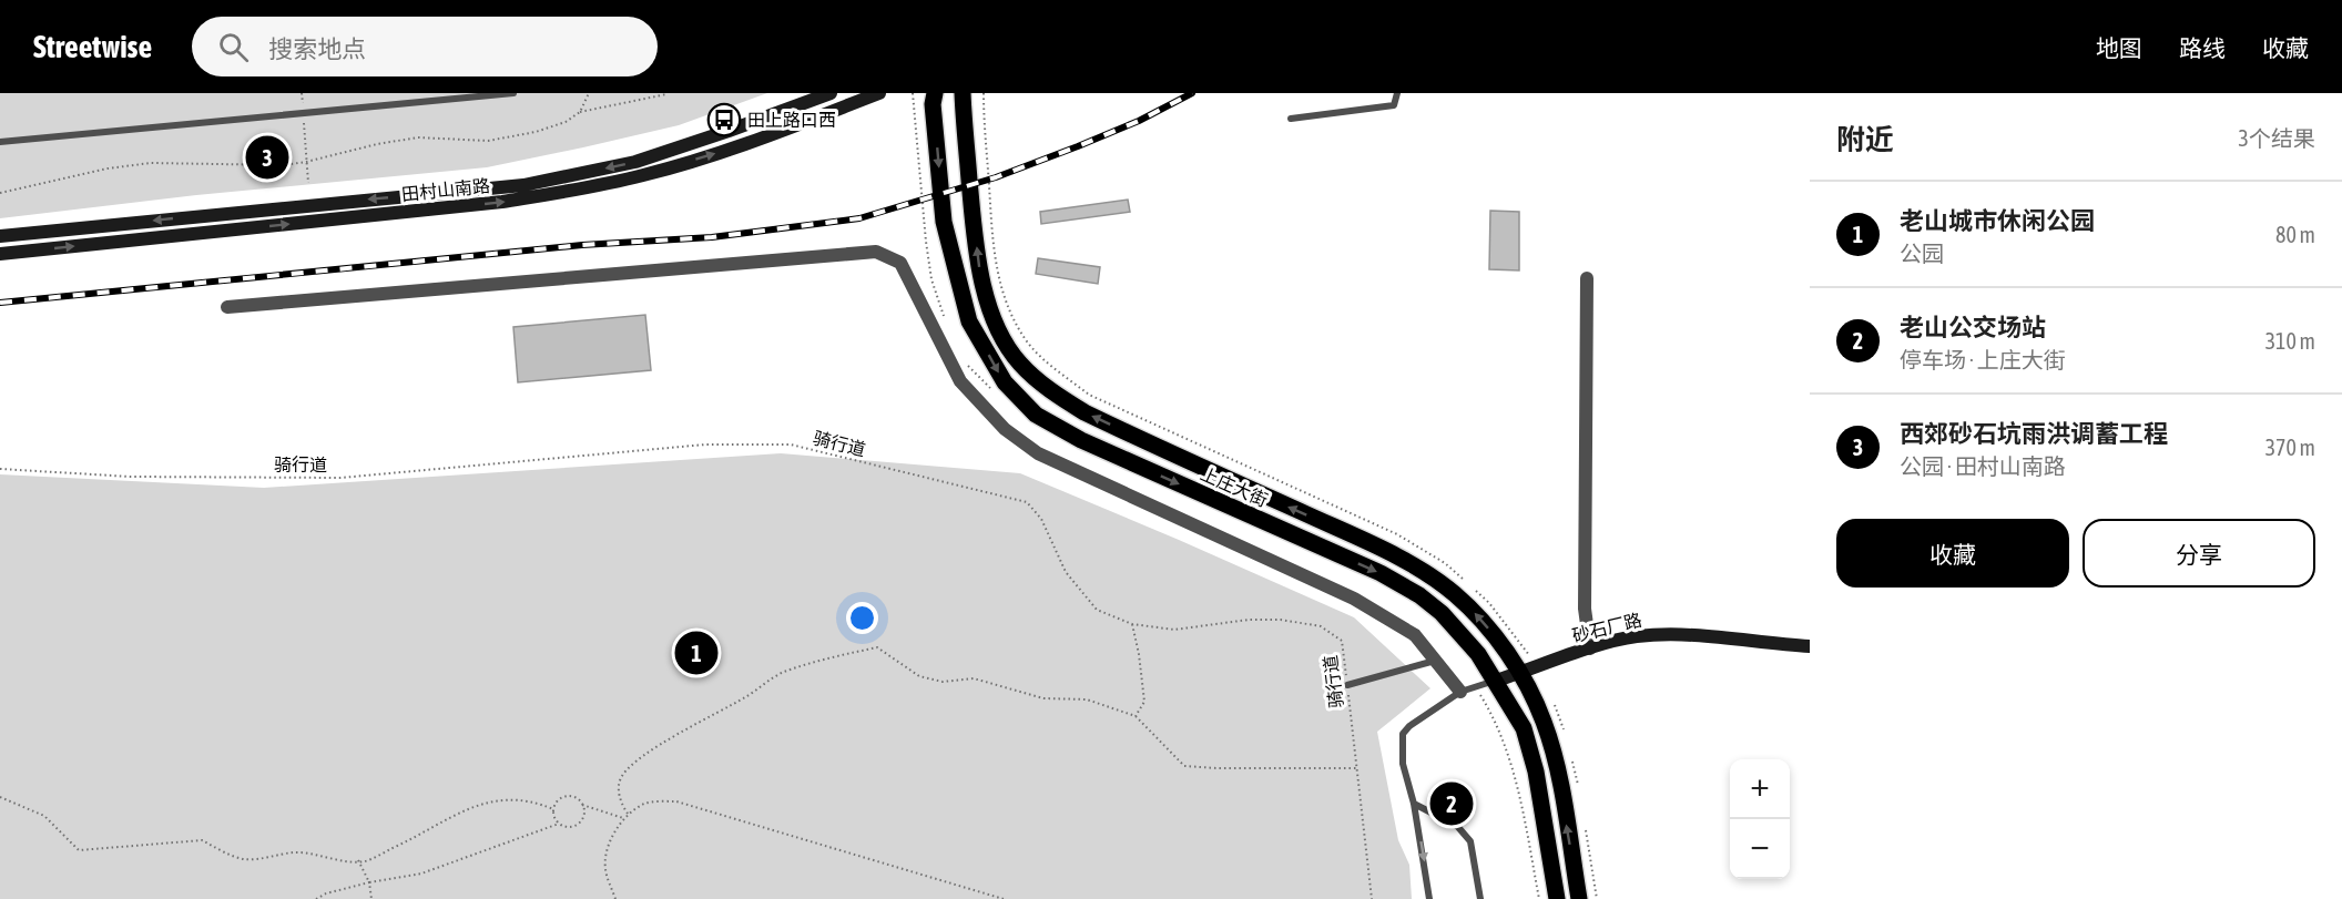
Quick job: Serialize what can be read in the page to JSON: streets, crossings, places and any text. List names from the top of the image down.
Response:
{
  "streets": {
    "main road": ["田村山南路", "上庄大街", "砂石厂路"],
    "path": ["骑行道"]
  },
  "crossings": [
    ["上庄大街", "砂石厂路"]
  ],
  "places": {
    "bus stop": ["田上路口西"]
  },
  "page": {
    "header": "Streetwise",
    "search": "搜索地点",
    "nav": ["地图", "路线", "收藏"],
    "heading": ["附近", "3个结果"],
    "pins": ["3", "1", "2"],
    "list": [
      {
        "mark": "1",
        "name": "老山城市休闲公园",
        "note": "公园",
        "value": "80 m"
      },
      {
        "mark": "2",
        "name": "老山公交场站",
        "note": "停车场 · 上庄大街",
        "value": "310 m"
      },
      {
        "mark": "3",
        "name": "西郊砂石坑雨洪调蓄工程",
        "note": "公园 · 田村山南路",
        "value": "370 m"
      }
    ],
    "buttons": ["收藏", "分享"],
    "map_buttons": ["+", "−"]
  }
}
